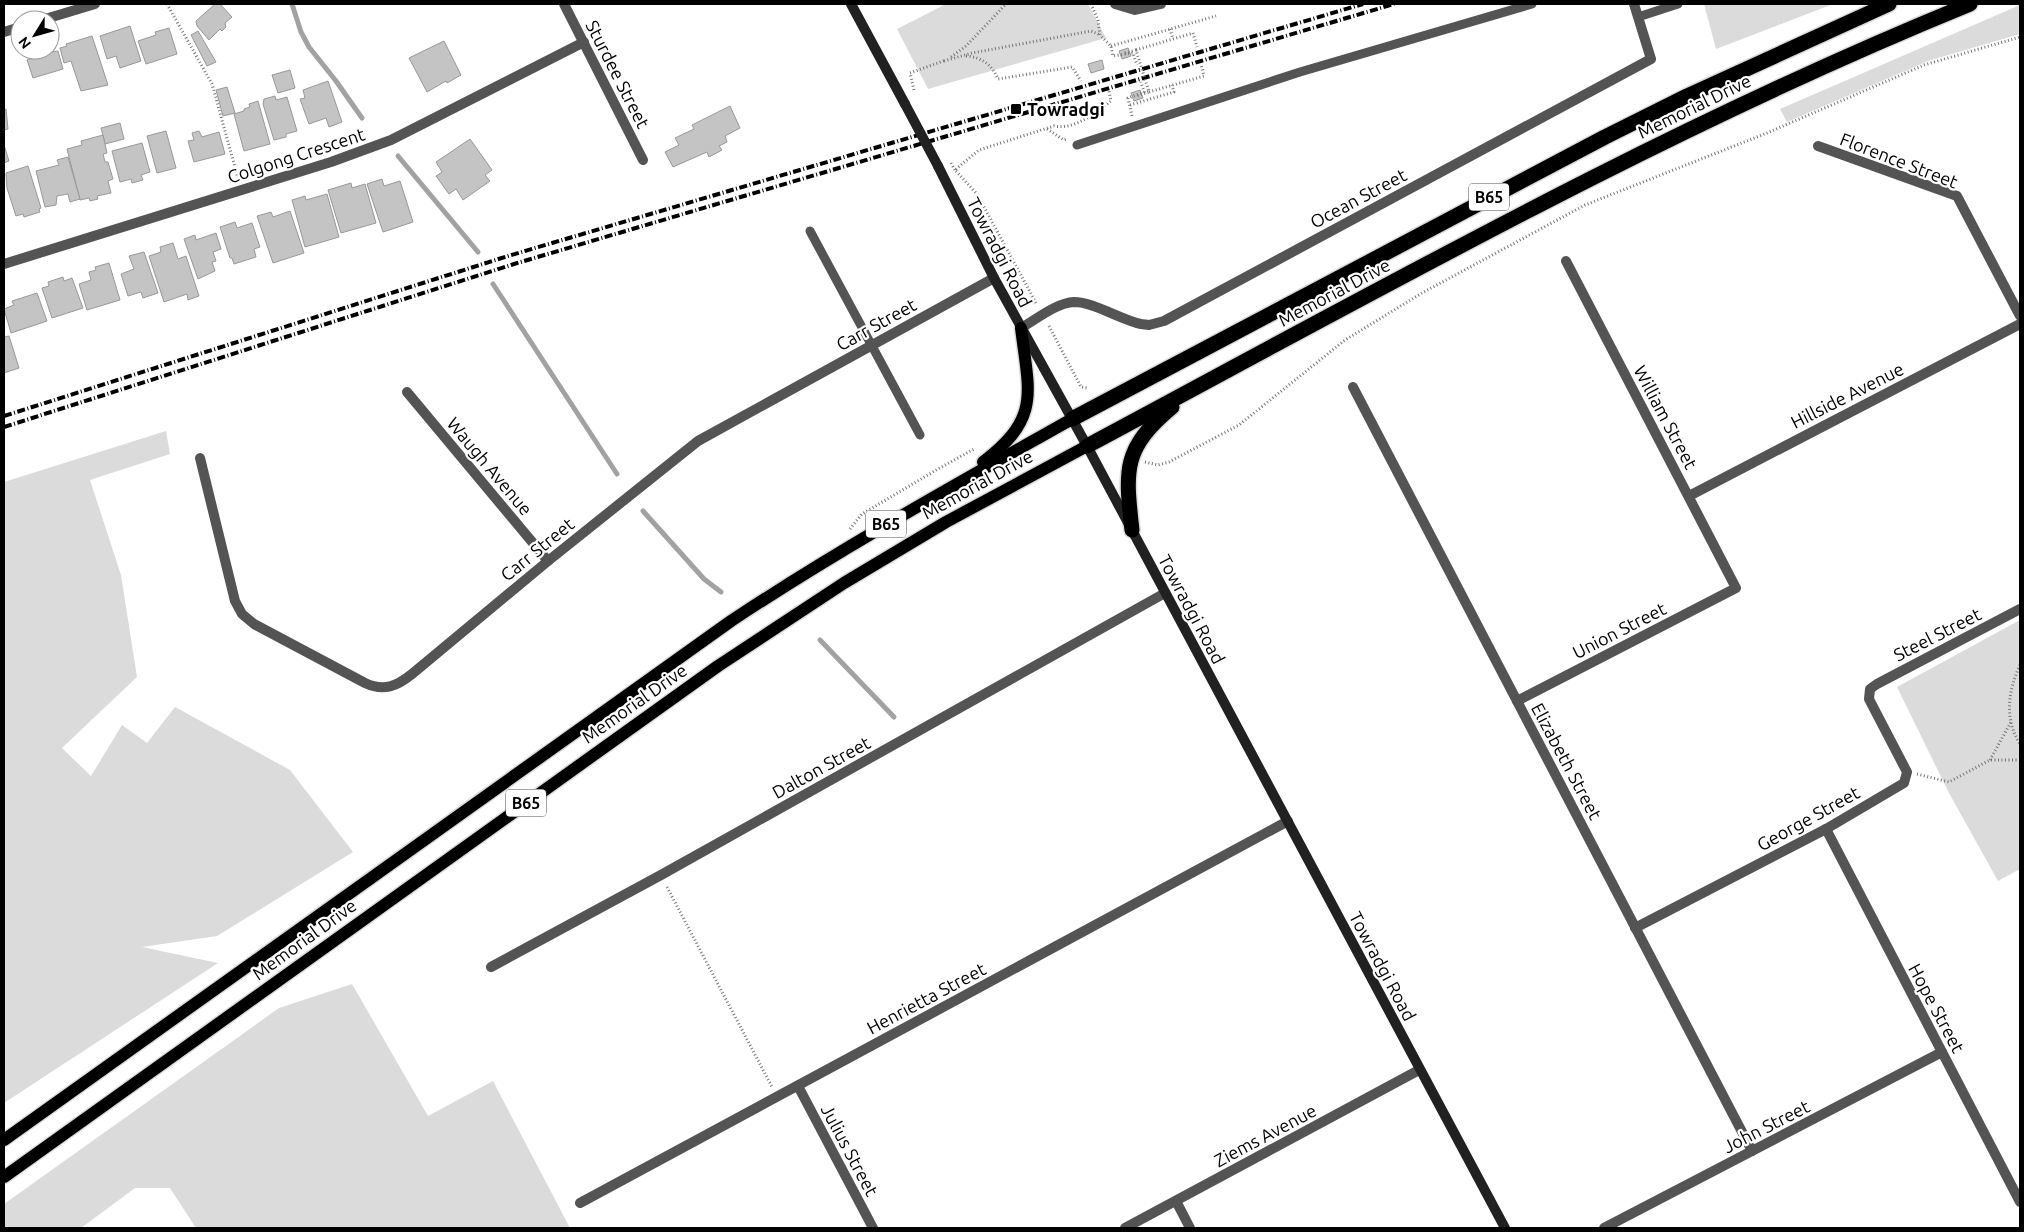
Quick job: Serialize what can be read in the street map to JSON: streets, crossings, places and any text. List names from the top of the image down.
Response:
{
  "streets": {
    "highway": ["Memorial Drive", "B65"],
    "main road": ["Towradgi Road"],
    "street": [
      "Sturdee Street",
      "Colgong Crescent",
      "Florence Street",
      "Ocean Street",
      "Carr Street",
      "Hillside Avenue",
      "William Street",
      "Waugh Avenue",
      "Union Street",
      "Steel Street",
      "Elizabeth Street",
      "Dalton Street",
      "George Street",
      "Henrietta Street",
      "Hope Street",
      "John Street",
      "Ziems Avenue",
      "Julius Street"
    ]
  },
  "crossings": [
    ["Sturdee Street", "Colgong Crescent"],
    ["Memorial Drive", "Towradgi Road"],
    ["Ocean Street", "Towradgi Road"],
    ["Towradgi Road", "Carr Street"],
    ["Towradgi Road", "Dalton Street"],
    ["Towradgi Road", "Henrietta Street"],
    ["Towradgi Road", "Ziems Avenue"],
    ["Carr Street", "Waugh Avenue"],
    ["Hillside Avenue", "William Street"],
    ["William Street", "Union Street"],
    ["Union Street", "Elizabeth Street"],
    ["Steel Street", "George Street"],
    ["Elizabeth Street", "George Street"],
    ["Elizabeth Street", "John Street"],
    ["George Street", "Hope Street"],
    ["Henrietta Street", "Julius Street"],
    ["Hope Street", "John Street"]
  ],
  "places": {
    "transit": ["Towradgi"]
  },
  "north": "bottom left"
}
